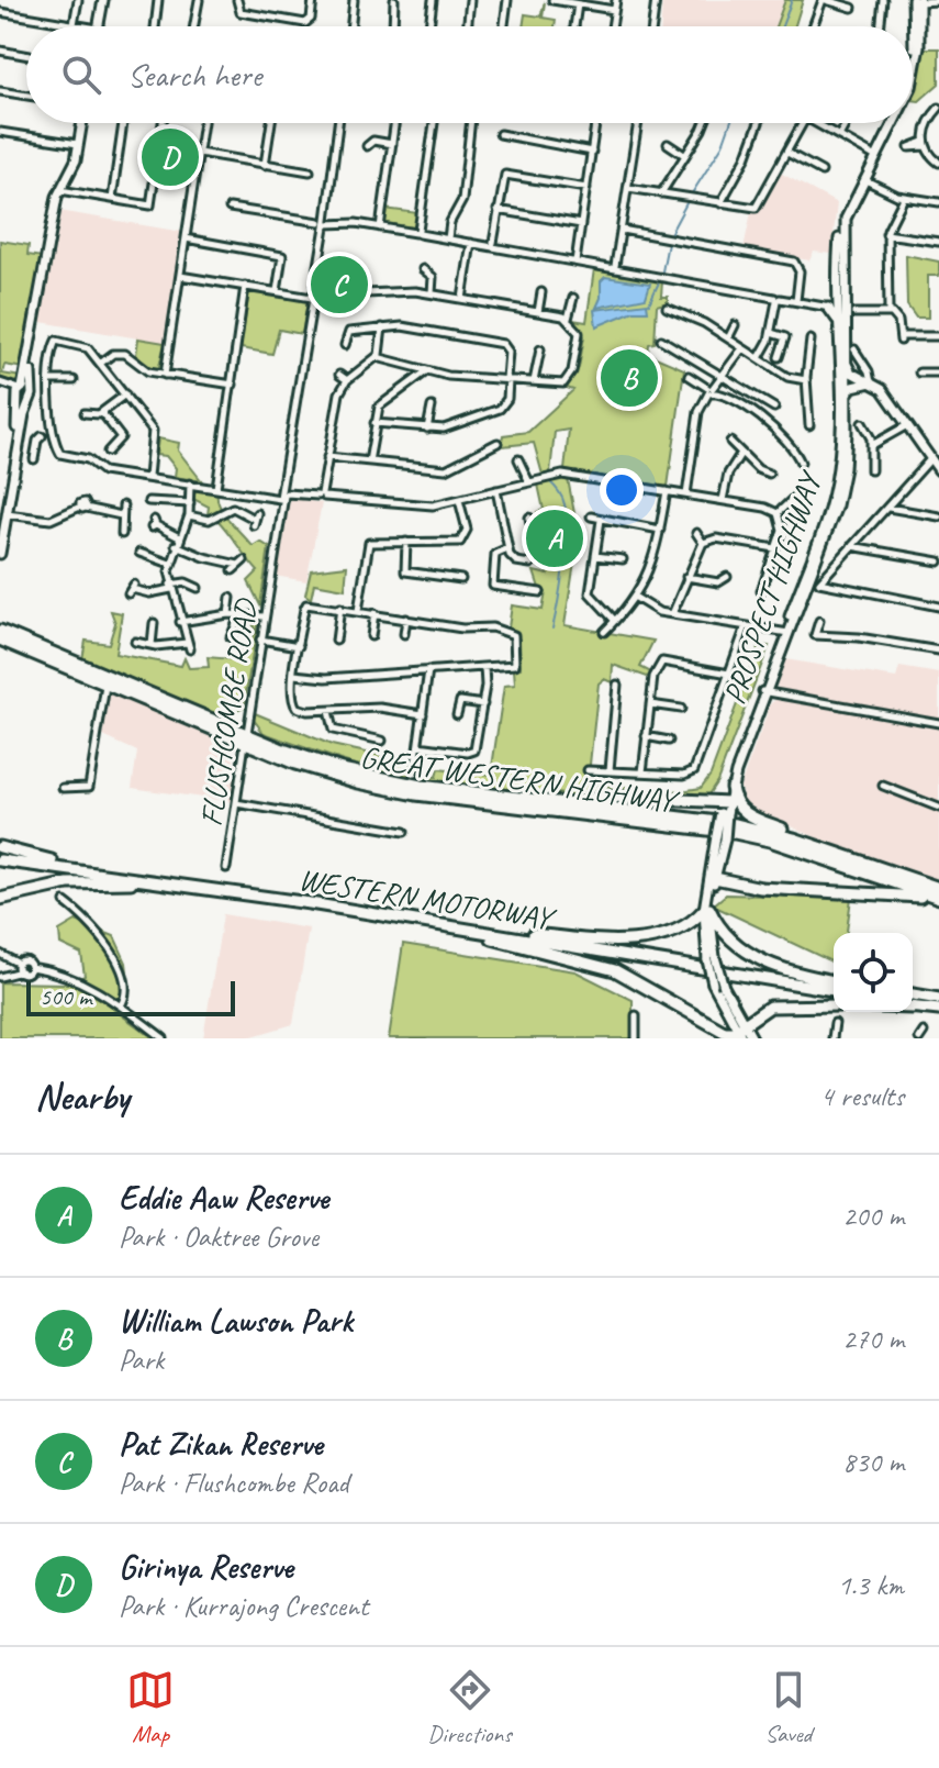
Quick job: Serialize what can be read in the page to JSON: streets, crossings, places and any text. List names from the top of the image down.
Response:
{
  "streets": {
    "highway": ["GREAT WESTERN HIGHWAY", "WESTERN MOTORWAY"],
    "main road": ["PROSPECT HIGHWAY"],
    "street": ["FLUSHCOMBE ROAD"]
  },
  "crossings": [
    ["FLUSHCOMBE ROAD", "GREAT WESTERN HIGHWAY"]
  ],
  "scale_bar": "500 m",
  "page": {
    "search": "Search here",
    "pins": [
      "D",
      "C",
      "B",
      "A"
    ],
    "scale": "500 m",
    "heading": ["Nearby", "4 results"],
    "list": [
      {
        "mark": "A",
        "name": "Eddie Aaw Reserve",
        "note": "Park · Oaktree Grove",
        "value": "200 m"
      },
      {
        "mark": "B",
        "name": "William Lawson Park",
        "note": "Park",
        "value": "270 m"
      },
      {
        "mark": "C",
        "name": "Pat Zikan Reserve",
        "note": "Park · Flushcombe Road",
        "value": "830 m"
      },
      {
        "mark": "D",
        "name": "Girinya Reserve",
        "note": "Park · Kurrajong Crescent",
        "value": "1.3 km"
      }
    ],
    "nav": ["Map", "Directions", "Saved"]
  }
}
